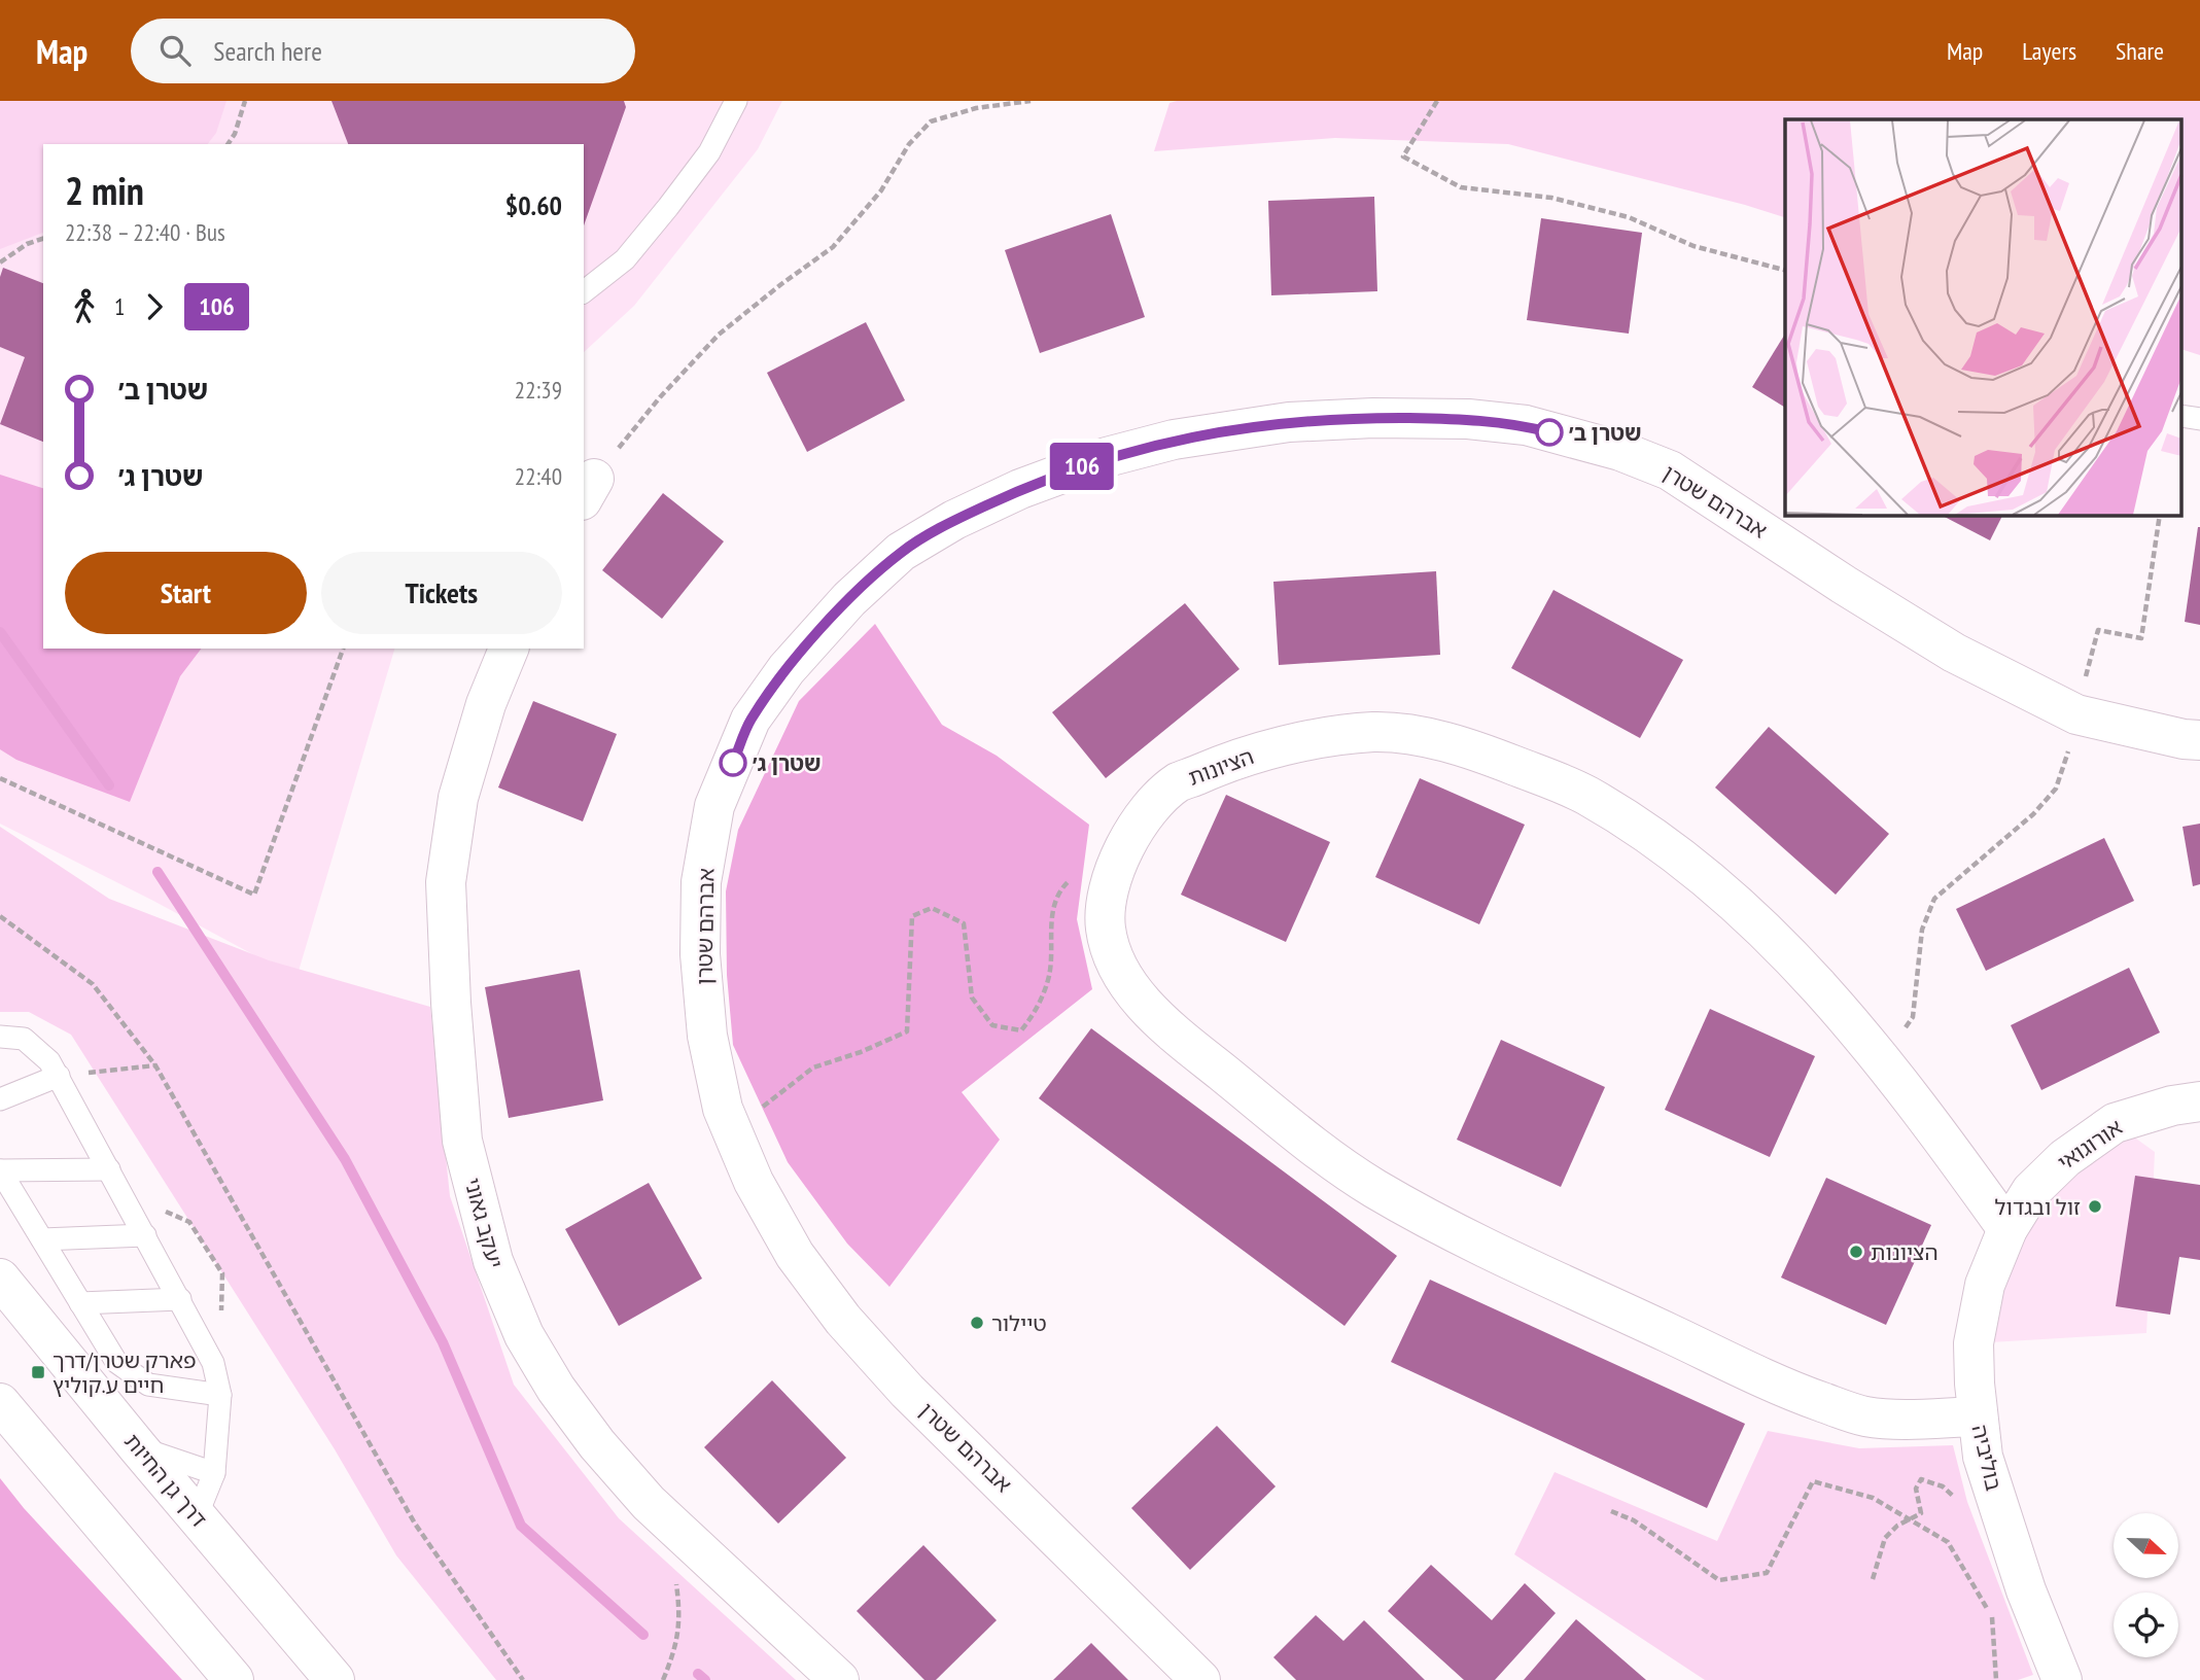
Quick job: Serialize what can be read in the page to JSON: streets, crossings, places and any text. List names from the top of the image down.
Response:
{
  "streets": {
    "street": [
      "אברהם שטרן",
      "הציונות",
      "אורוגואי",
      "יעקב גאוני",
      "בוליביה",
      "דרך גן החיות"
    ]
  },
  "crossings": [
    ["הציונות", "אורוגואי"],
    ["הציונות", "בוליביה"],
    ["אורוגואי", "בוליביה"]
  ],
  "places": {
    "other": [
      "שטרן ב׳",
      "שטרן ג׳",
      "זול ובגדול",
      "הציונות",
      "טיילור"
    ],
    "transit": ["פארק שטרן/דרך חיים ע.קוליץ"]
  },
  "lines": ["bus line 106"],
  "north": "right",
  "page": {
    "header": "Map",
    "search": "Search here",
    "nav": ["Map", "Layers", "Share"],
    "on_map": "106",
    "heading": ["2 min", "22:38 – 22:40 · Bus", "$0.60"],
    "legs": ["1", "106"],
    "list": [
      {
        "name": "שטרן ב׳",
        "value": "22:39"
      },
      {
        "name": "שטרן ג׳",
        "value": "22:40"
      }
    ],
    "buttons": ["Start", "Tickets"]
  }
}
